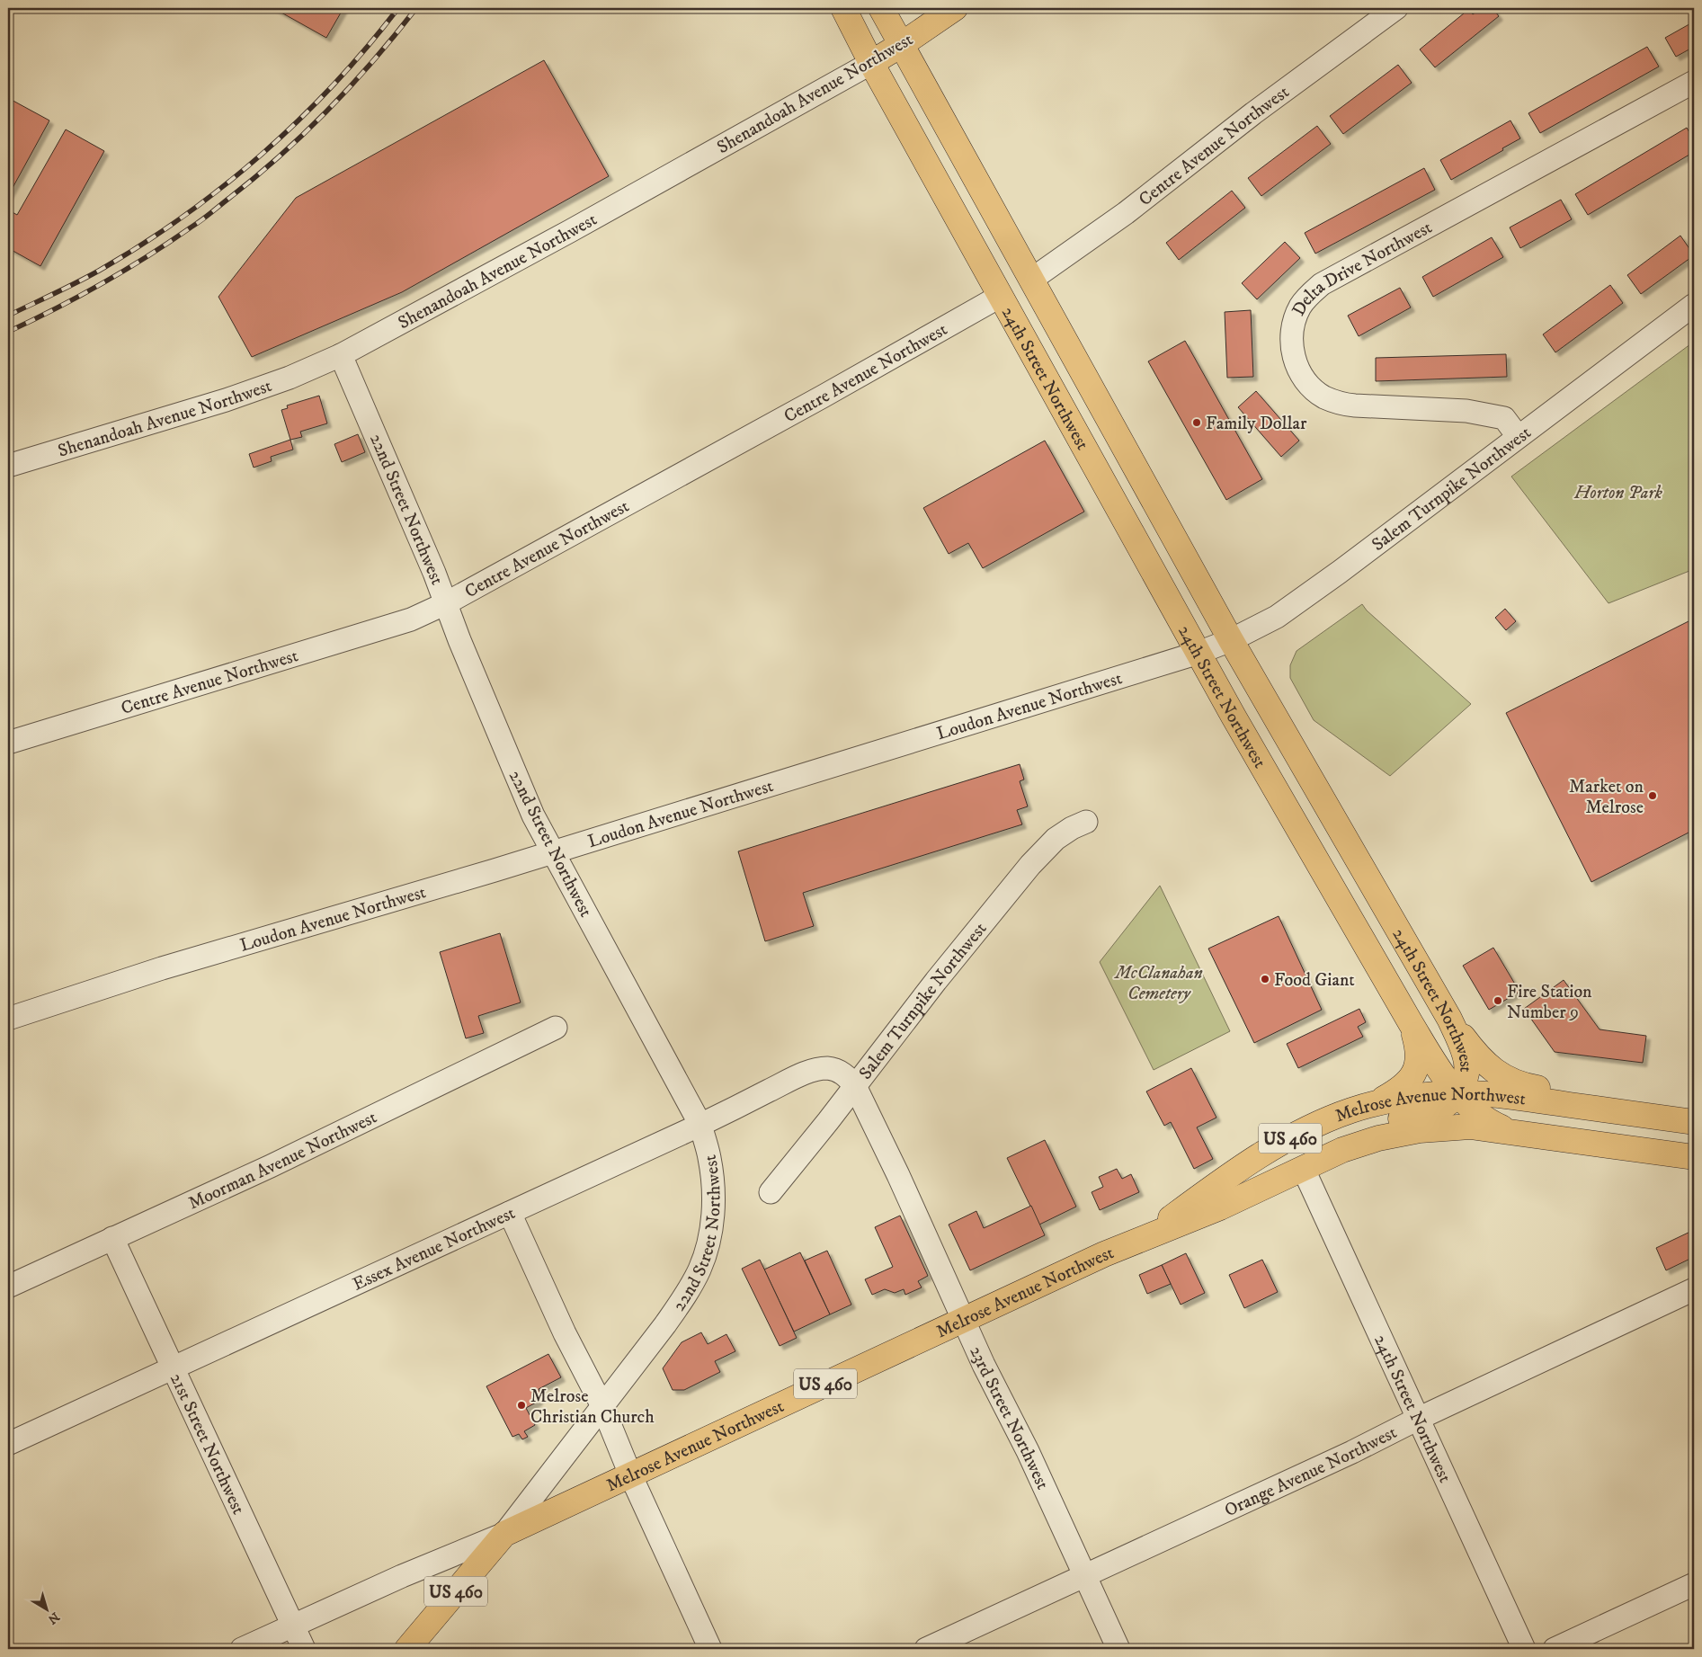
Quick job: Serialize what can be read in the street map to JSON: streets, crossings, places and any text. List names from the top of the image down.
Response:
{
  "streets": {
    "main road": [
      "Shenandoah Avenue Northwest",
      "24th Street Northwest",
      "Melrose Avenue Northwest",
      "US 460"
    ],
    "street": [
      "Centre Avenue Northwest",
      "Delta Drive Northwest",
      "Salem Turnpike Northwest",
      "22nd Street Northwest",
      "Loudon Avenue Northwest",
      "Moorman Avenue Northwest",
      "Essex Avenue Northwest",
      "23rd Street Northwest",
      "21st Street Northwest",
      "Orange Avenue Northwest"
    ]
  },
  "crossings": [
    ["Shenandoah Avenue Northwest", "24th Street Northwest"],
    ["Shenandoah Avenue Northwest", "22nd Street Northwest"],
    ["Centre Avenue Northwest", "24th Street Northwest"],
    ["Centre Avenue Northwest", "22nd Street Northwest"],
    ["Delta Drive Northwest", "Salem Turnpike Northwest"],
    ["24th Street Northwest", "Salem Turnpike Northwest"],
    ["24th Street Northwest", "Loudon Avenue Northwest"],
    ["24th Street Northwest", "Melrose Avenue Northwest"],
    ["24th Street Northwest", "Orange Avenue Northwest"],
    ["Salem Turnpike Northwest", "Loudon Avenue Northwest"],
    ["Salem Turnpike Northwest", "Essex Avenue Northwest"],
    ["Salem Turnpike Northwest", "23rd Street Northwest"],
    ["22nd Street Northwest", "Loudon Avenue Northwest"],
    ["22nd Street Northwest", "Essex Avenue Northwest"],
    ["Melrose Avenue Northwest", "US 460"],
    ["Melrose Avenue Northwest", "23rd Street Northwest"],
    ["Melrose Avenue Northwest", "21st Street Northwest"],
    ["Moorman Avenue Northwest", "21st Street Northwest"],
    ["Essex Avenue Northwest", "23rd Street Northwest"],
    ["Essex Avenue Northwest", "21st Street Northwest"],
    ["23rd Street Northwest", "Orange Avenue Northwest"]
  ],
  "parks": ["Horton Park", "McClanahan Cemetery"],
  "places": [
    "Family Dollar",
    "Market on Melrose",
    "Food Giant",
    "Fire Station Number 9",
    "Melrose Christian Church"
  ],
  "north": "bottom right"
}
